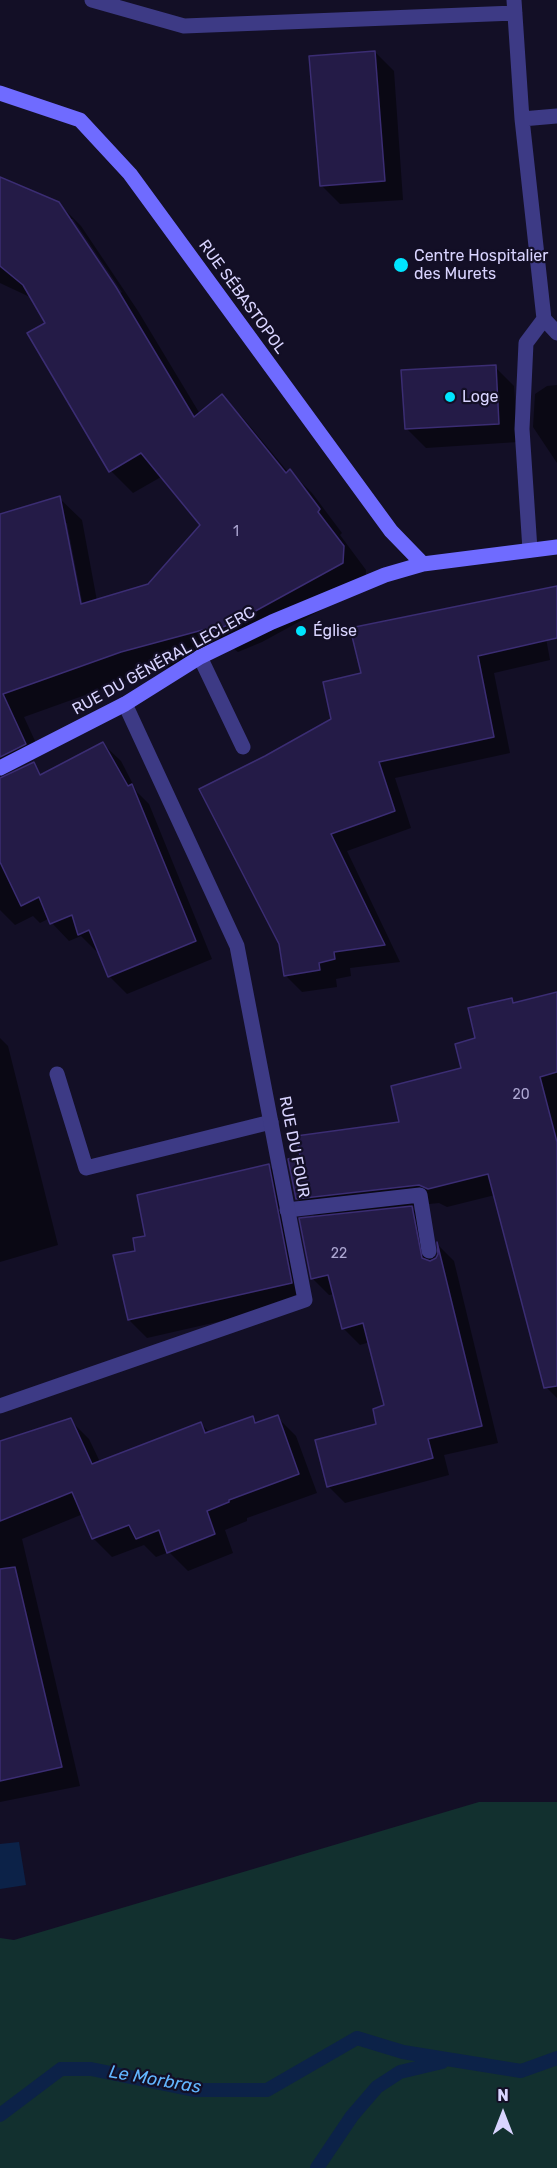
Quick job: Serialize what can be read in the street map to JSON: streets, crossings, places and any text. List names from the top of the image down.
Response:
{
  "streets": {
    "main road": ["RUE SÉBASTOPOL", "RUE DU GÉNÉRAL LECLERC"],
    "street": ["RUE DU FOUR"]
  },
  "crossings": [
    ["RUE SÉBASTOPOL", "RUE DU GÉNÉRAL LECLERC"],
    ["RUE DU GÉNÉRAL LECLERC", "RUE DU FOUR"]
  ],
  "water": ["Le Morbras"],
  "places": ["Centre Hospitalier des Murets", "Loge", "Église"],
  "house_numbers": ["1", "20", "22"],
  "north": "top"
}
